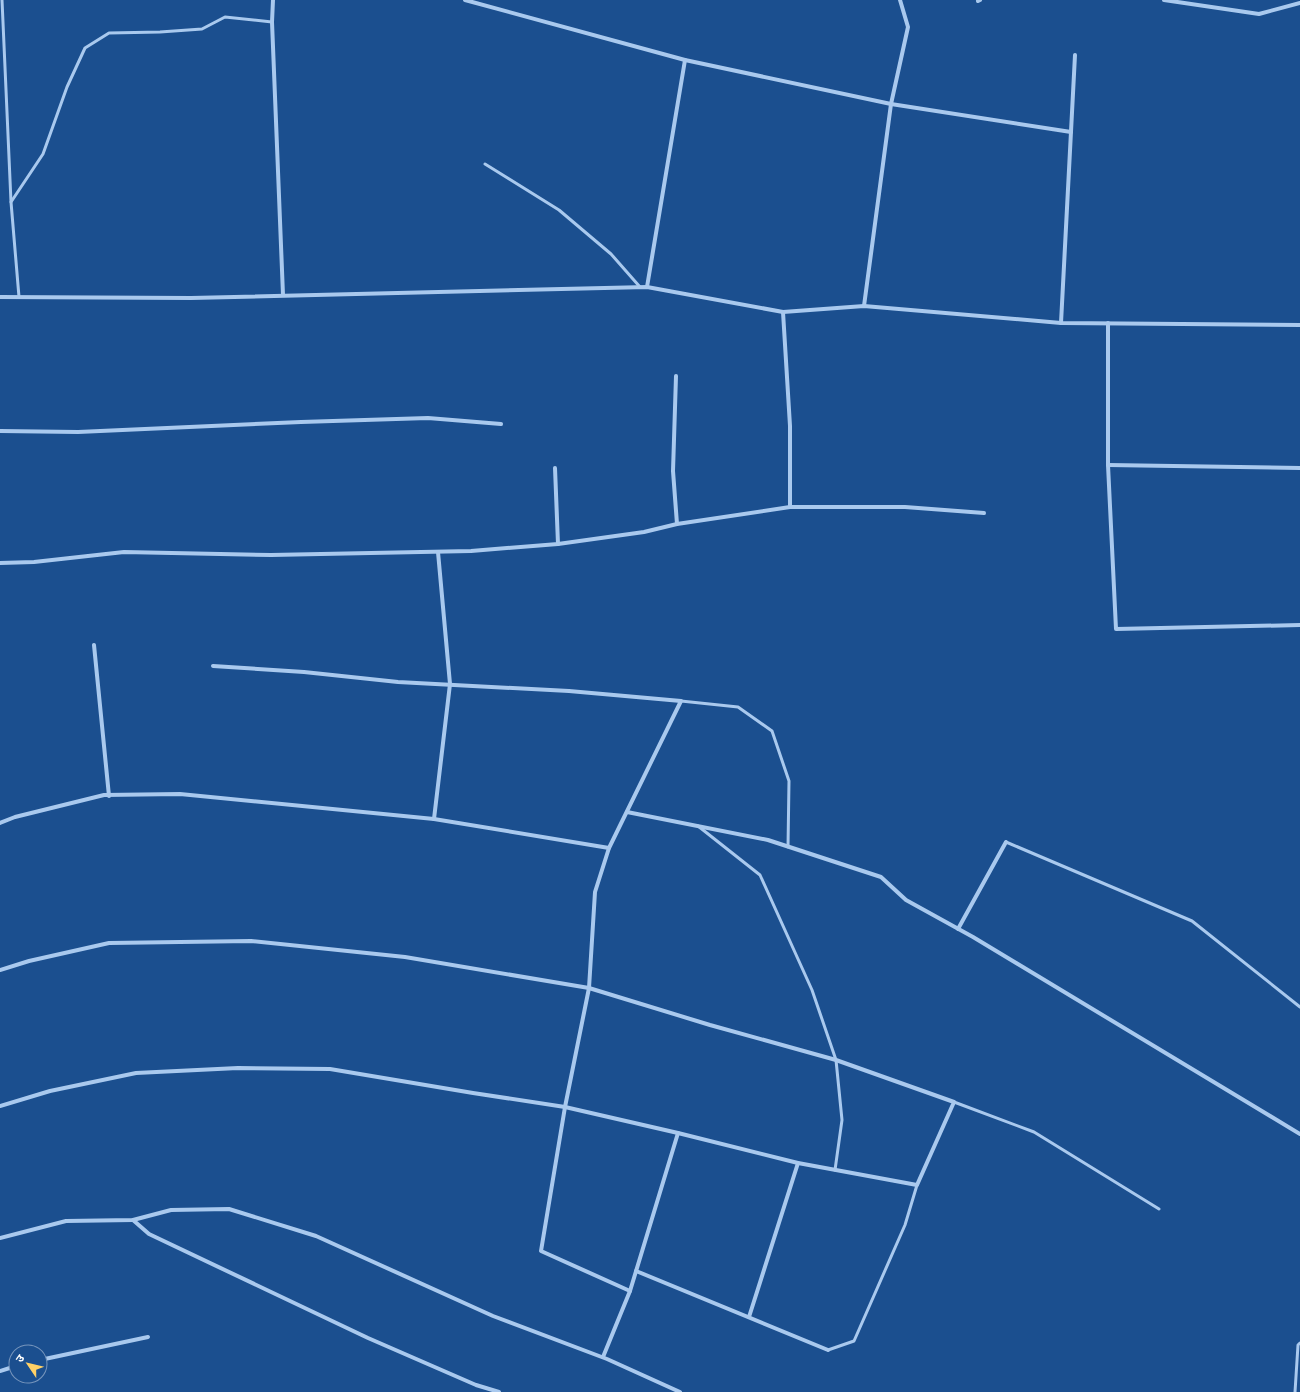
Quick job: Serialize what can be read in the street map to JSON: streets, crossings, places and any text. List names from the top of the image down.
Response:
{
  "north": "top left"
}
